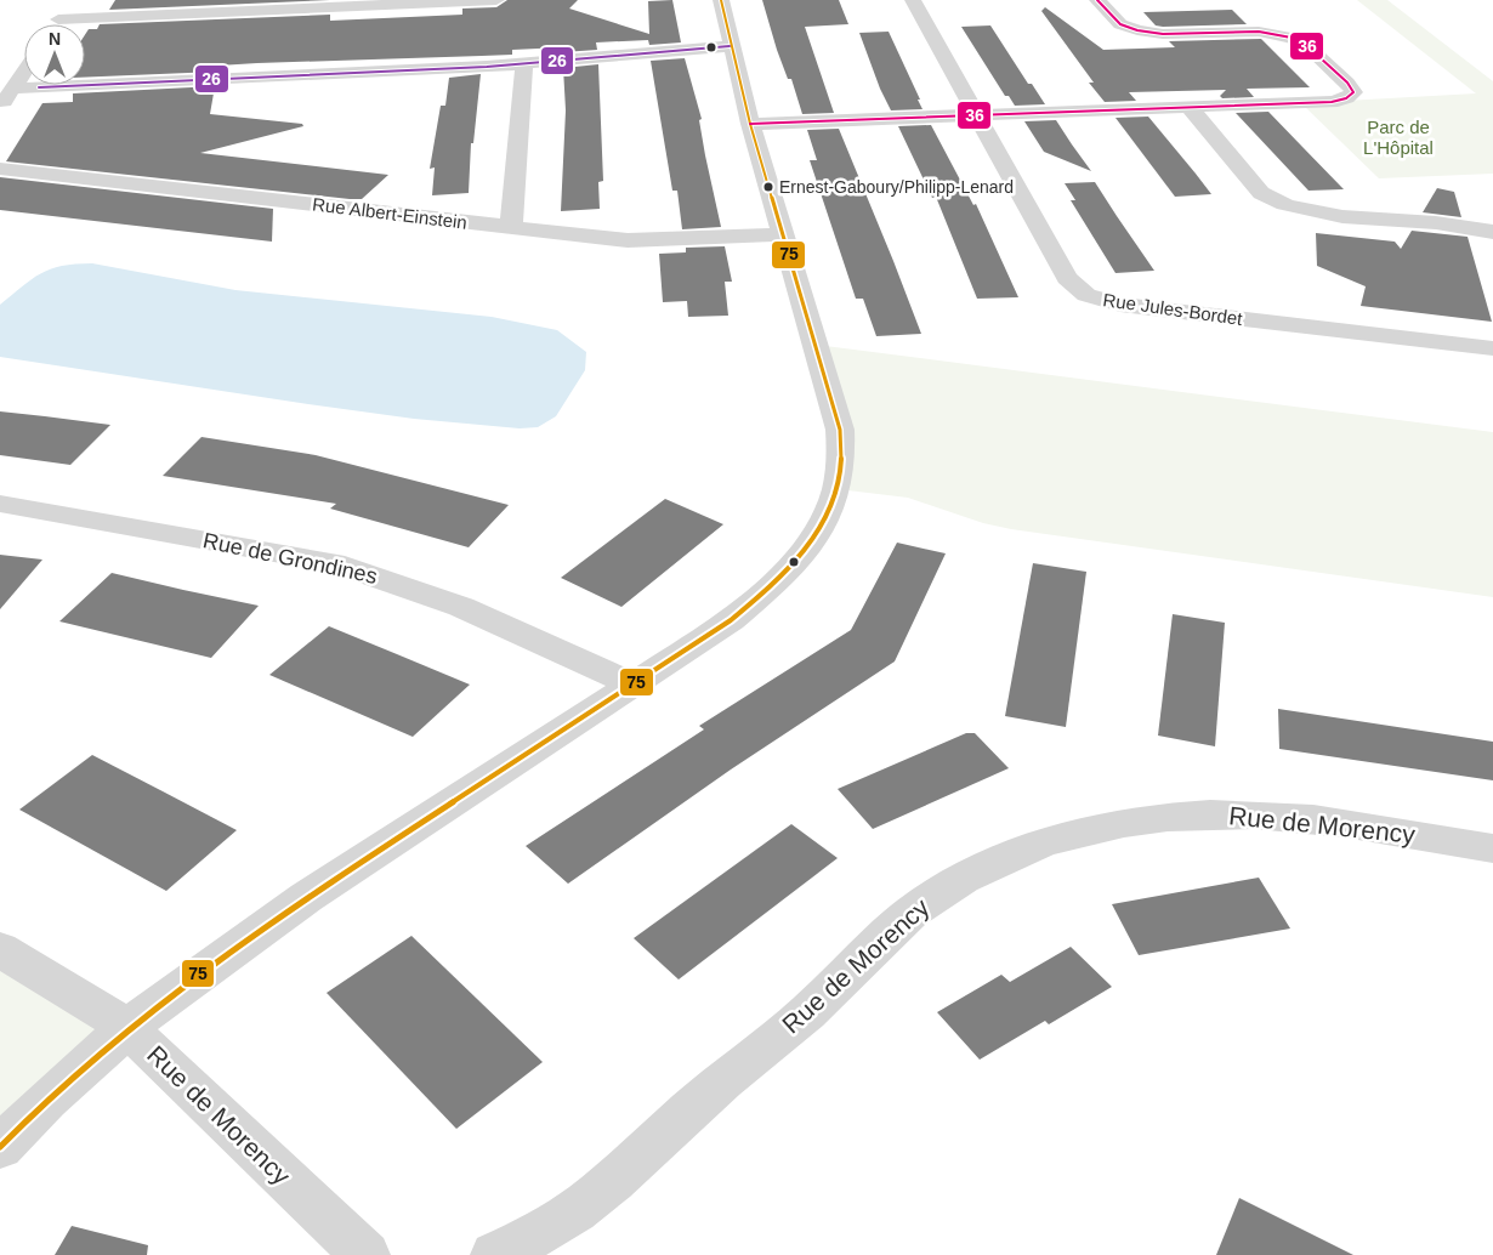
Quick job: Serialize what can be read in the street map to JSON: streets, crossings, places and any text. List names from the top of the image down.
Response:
{
  "streets": {
    "street": [
      "Rue Albert-Einstein",
      "Rue Jules-Bordet",
      "Rue de Grondines",
      "Rue de Morency"
    ]
  },
  "parks": ["Parc de L'Hôpital"],
  "places": ["Ernest-Gaboury/Philipp-Lenard"],
  "lines": ["transit line 75", "transit line 36", "transit line 26"],
  "north": "top"
}
